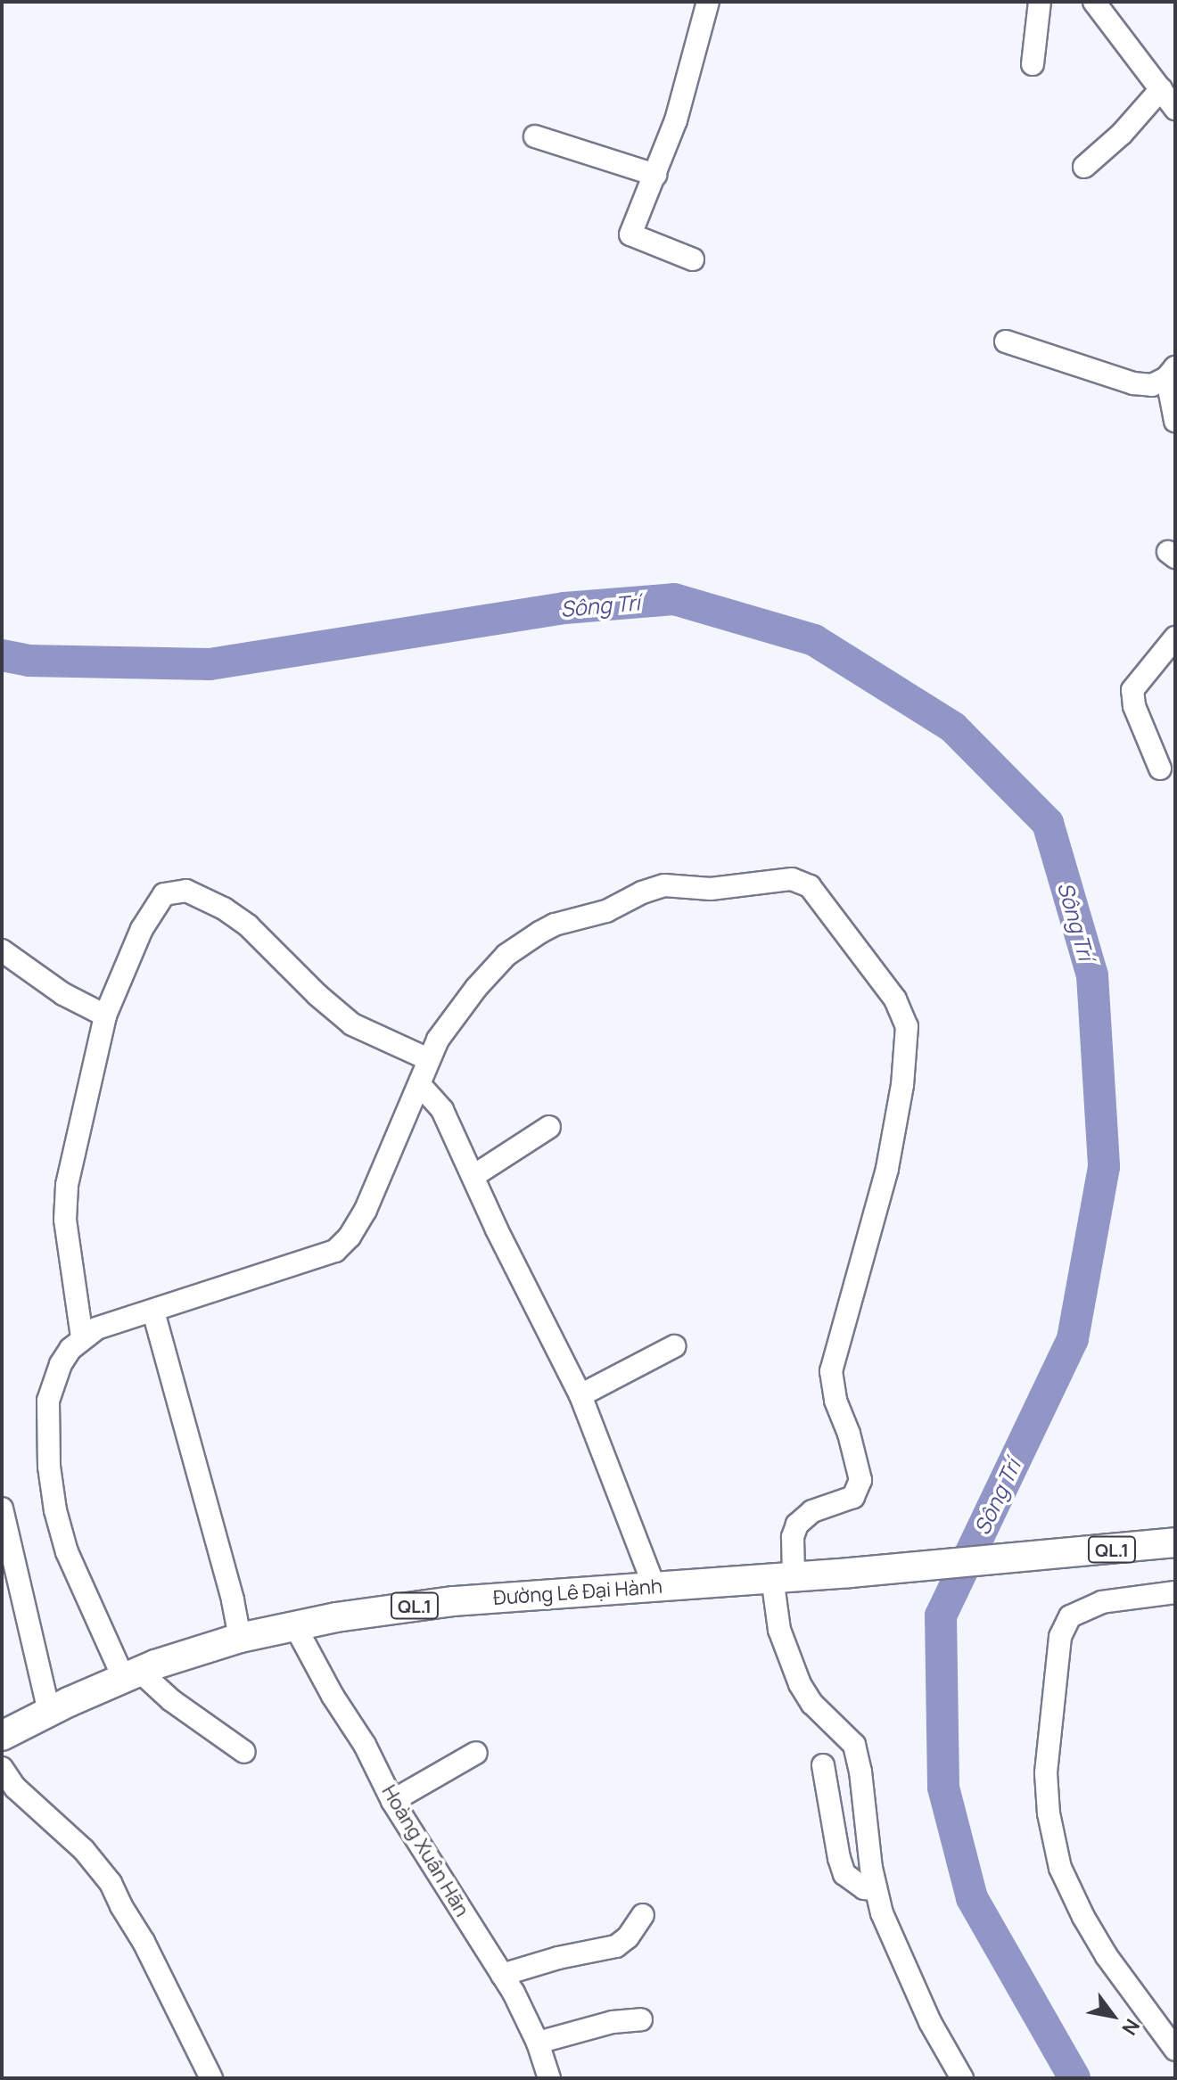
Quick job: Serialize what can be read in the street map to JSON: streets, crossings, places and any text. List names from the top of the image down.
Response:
{
  "streets": {
    "main road": ["QL.1", "Đường Lê Đại Hành"],
    "street": ["Hoàng Xuân Hãn"]
  },
  "crossings": [
    ["Đường Lê Đại Hành", "Hoàng Xuân Hãn"]
  ],
  "water": ["Sông Trí"],
  "north": "bottom right"
}
